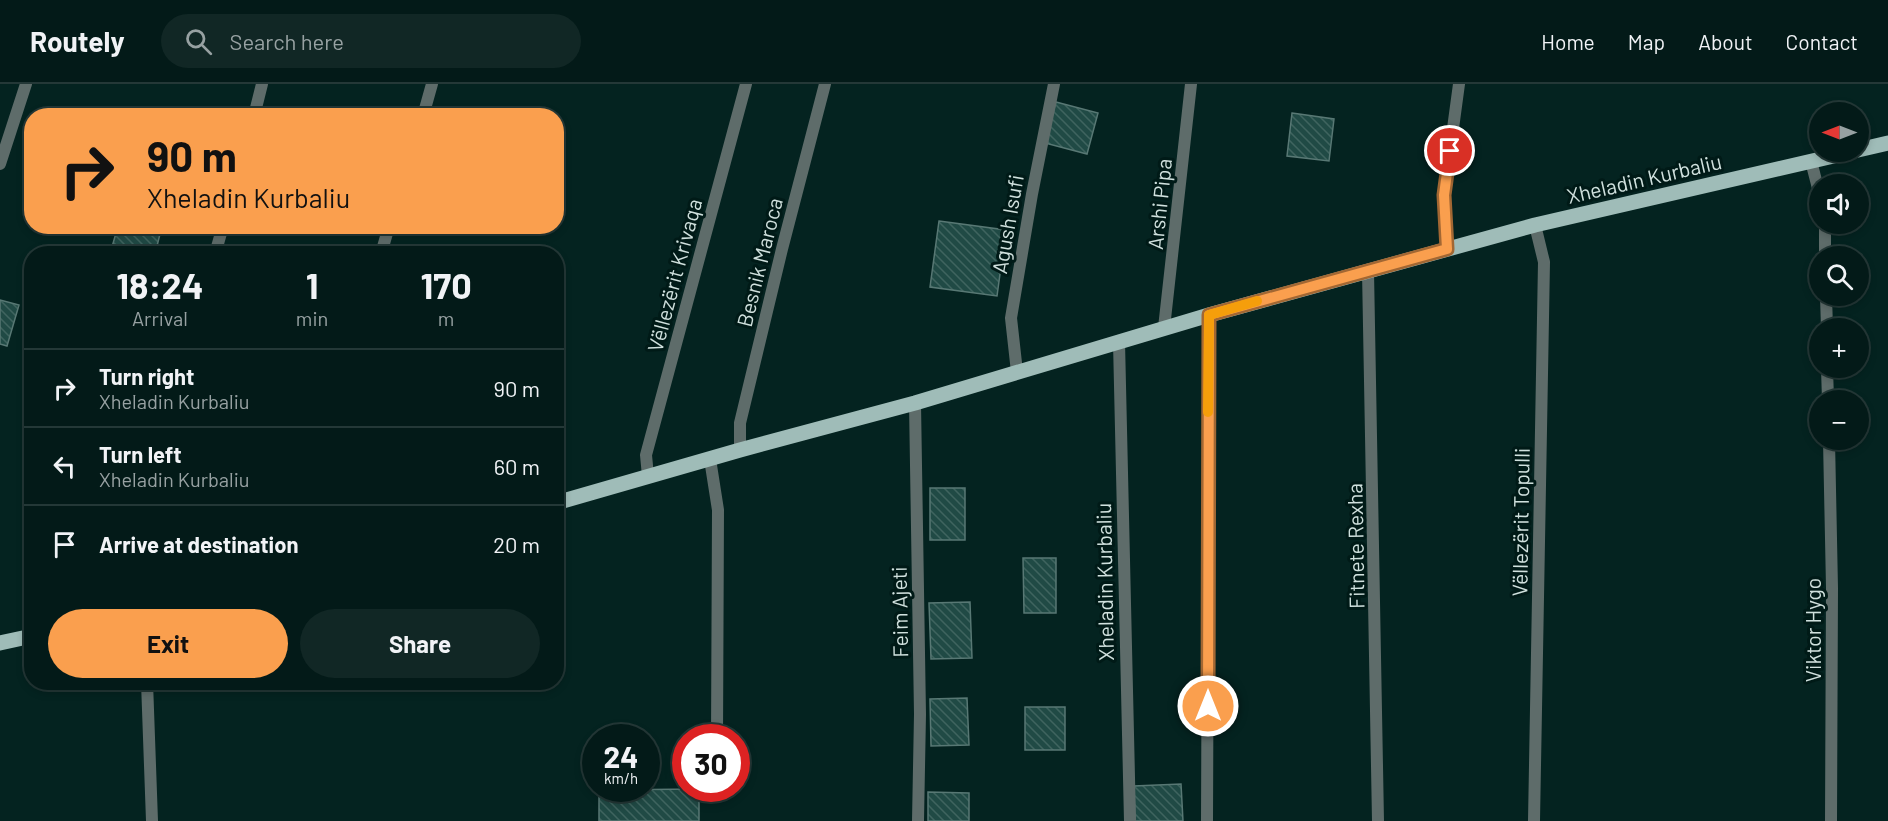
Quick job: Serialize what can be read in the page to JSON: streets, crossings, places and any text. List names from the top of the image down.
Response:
{
  "streets": {
    "main road": ["Xheladin Kurbaliu"],
    "street": [
      "Arshi Pipa",
      "Agush Isufi",
      "Besnik Maroca",
      "Vëllezërit Krivaqa",
      "Vëllezërit Topulli",
      "Fitnete Rexha",
      "Feim Ajeti",
      "Viktor Hygo"
    ]
  },
  "crossings": [
    ["Xheladin Kurbaliu", "Arshi Pipa"],
    ["Xheladin Kurbaliu", "Agush Isufi"],
    ["Xheladin Kurbaliu", "Besnik Maroca"],
    ["Xheladin Kurbaliu", "Vëllezërit Krivaqa"],
    ["Xheladin Kurbaliu", "Vëllezërit Topulli"],
    ["Xheladin Kurbaliu", "Fitnete Rexha"],
    ["Xheladin Kurbaliu", "Feim Ajeti"]
  ],
  "north": "left",
  "page": {
    "header": "Routely",
    "search": "Search here",
    "nav": [
      "Home",
      "Map",
      "About",
      "Contact"
    ],
    "map_buttons": ["+", "−"],
    "turn": ["90 m", "Xheladin Kurbaliu"],
    "eta": [
      "18:24",
      "Arrival",
      "1",
      "min",
      "170",
      "m"
    ],
    "list": [
      {
        "name": "Turn right",
        "note": "Xheladin Kurbaliu",
        "value": "90 m"
      },
      {
        "name": "Turn left",
        "note": "Xheladin Kurbaliu",
        "value": "60 m"
      },
      {
        "name": "Arrive at destination",
        "value": "20 m"
      }
    ],
    "buttons": ["Exit", "Share"],
    "speed": "24 km/h",
    "limit": "30"
  }
}
